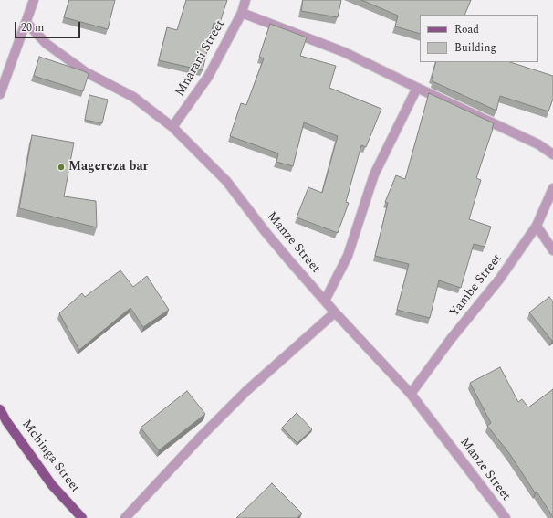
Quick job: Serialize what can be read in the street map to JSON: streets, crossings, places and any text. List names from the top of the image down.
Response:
{
  "streets": {
    "main road": ["Mchinga Street"],
    "street": ["Mnarani Street", "Manze Street", "Yambe Street"]
  },
  "crossings": [
    ["Mnarani Street", "Manze Street"],
    ["Manze Street", "Yambe Street"]
  ],
  "places": ["Magereza bar"],
  "legend": ["Road", "Building"],
  "scale_bar": "20 m"
}
